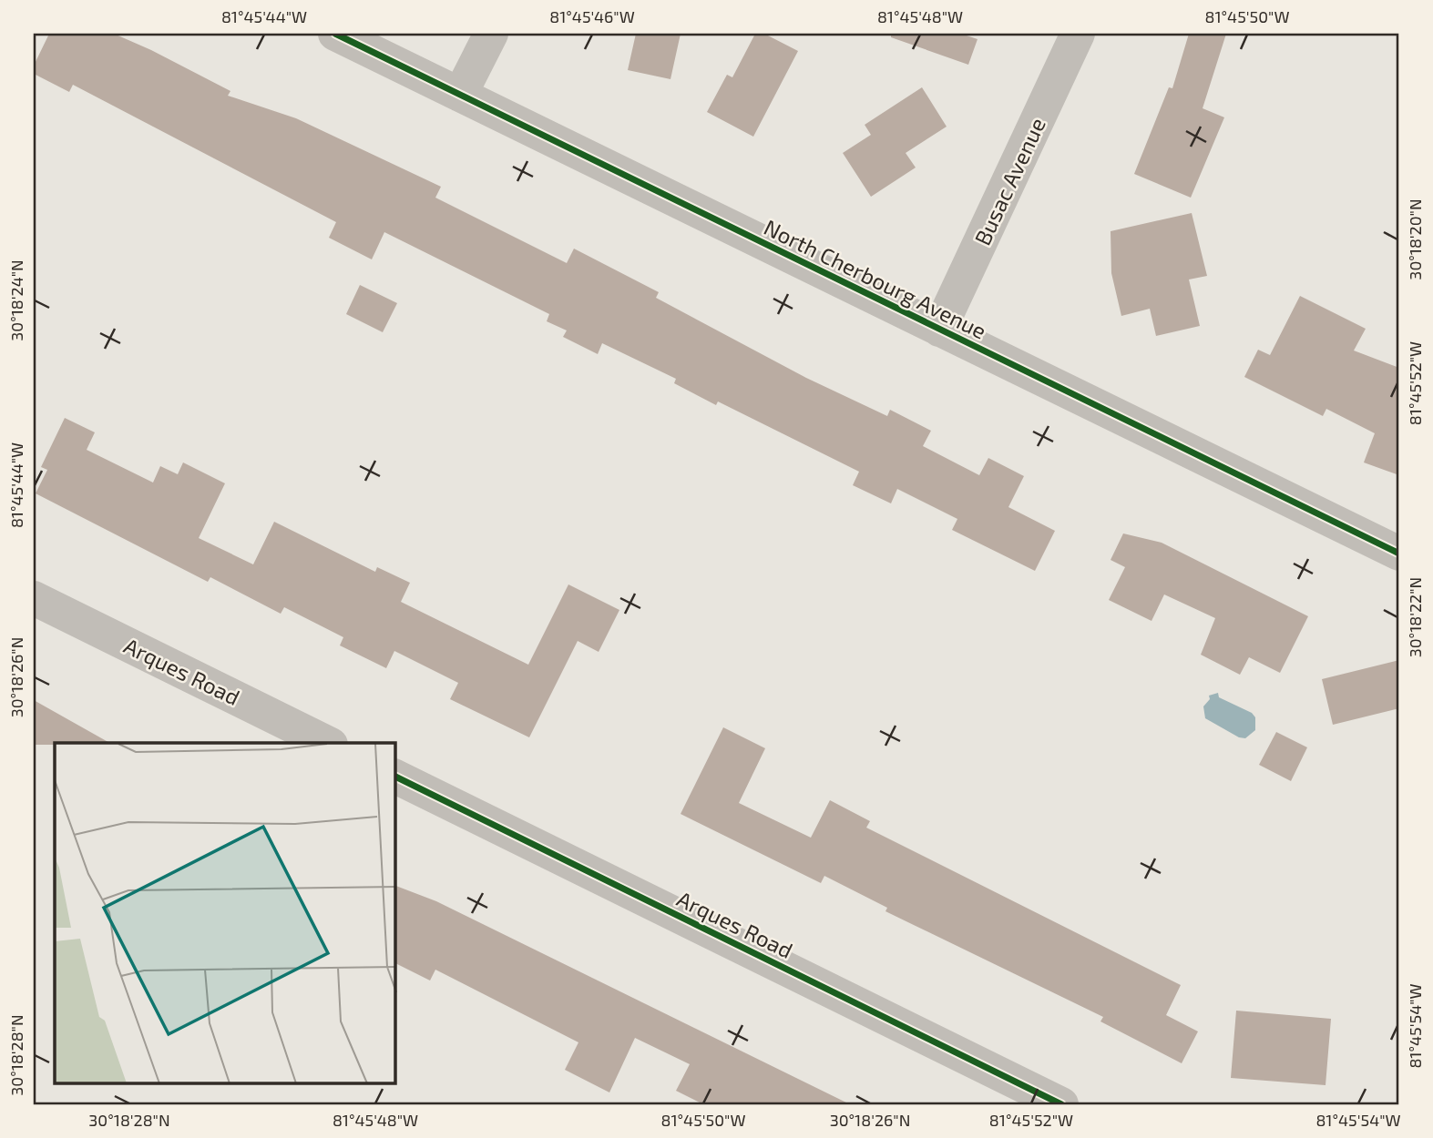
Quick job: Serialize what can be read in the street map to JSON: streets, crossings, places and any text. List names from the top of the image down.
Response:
{
  "streets": {
    "street": ["Busac Avenue", "North Cherbourg Avenue", "Arques Road"]
  },
  "crossings": [
    ["Busac Avenue", "North Cherbourg Avenue"]
  ],
  "coordinates": [
    "81°45'44\"W",
    "81°45'46\"W",
    "81°45'48\"W",
    "81°45'50\"W",
    "30°18'20\"N",
    "30°18'24\"N",
    "81°45'52\"W",
    "30°18'22\"N",
    "30°18'26\"N",
    "81°45'54\"W",
    "30°18'28\"N"
  ]
}
